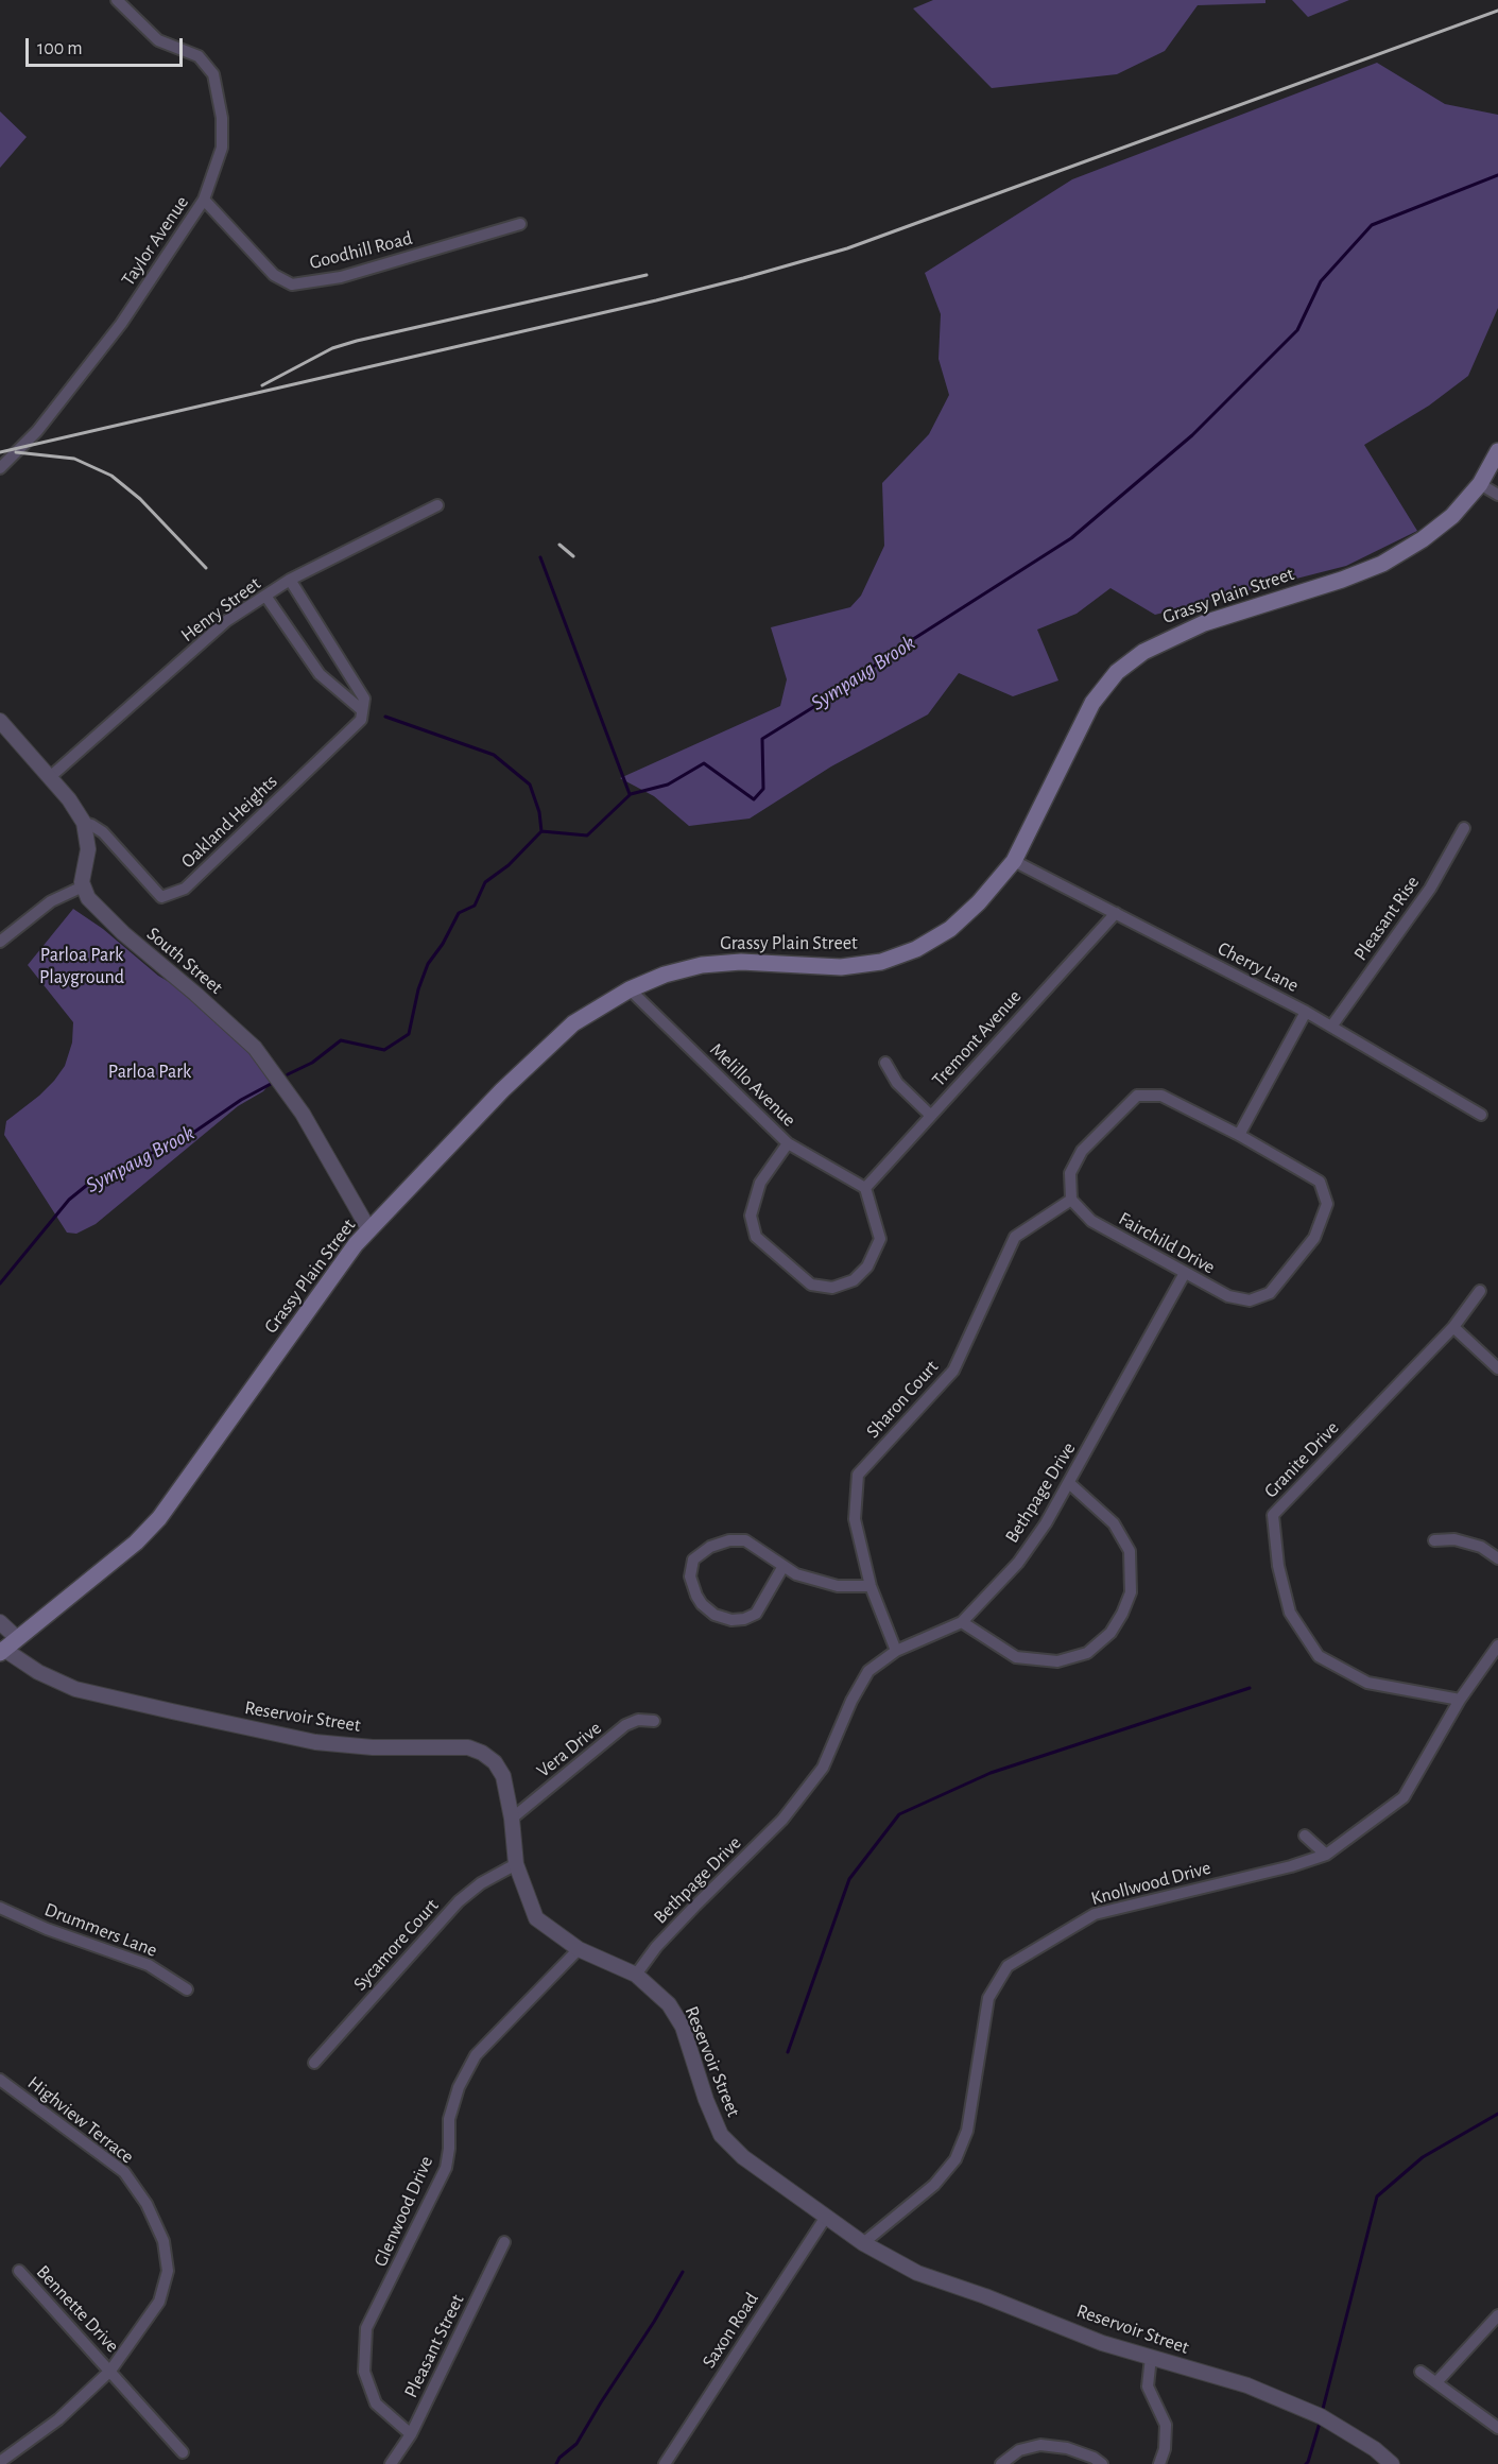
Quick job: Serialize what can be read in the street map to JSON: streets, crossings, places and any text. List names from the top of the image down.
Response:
{
  "streets": {
    "main road": ["Grassy Plain Street"],
    "street": [
      "Taylor Avenue",
      "Goodhill Road",
      "Henry Street",
      "Oakland Heights",
      "Pleasant Rise",
      "South Street",
      "Cherry Lane",
      "Tremont Avenue",
      "Melillo Avenue",
      "Fairchild Drive",
      "Sharon Court",
      "Granite Drive",
      "Bethpage Drive",
      "Reservoir Street",
      "Vera Drive",
      "Knollwood Drive",
      "Drummers Lane",
      "Sycamore Court",
      "Highview Terrace",
      "Glenwood Drive",
      "Bennette Drive",
      "Saxon Road",
      "Pleasant Street"
    ]
  },
  "crossings": [
    ["Taylor Avenue", "Goodhill Road"],
    ["Grassy Plain Street", "South Street"],
    ["Grassy Plain Street", "Cherry Lane"],
    ["Grassy Plain Street", "Melillo Avenue"],
    ["Grassy Plain Street", "Reservoir Street"],
    ["Pleasant Rise", "Cherry Lane"],
    ["Cherry Lane", "Tremont Avenue"],
    ["Tremont Avenue", "Melillo Avenue"],
    ["Fairchild Drive", "Sharon Court"],
    ["Fairchild Drive", "Bethpage Drive"],
    ["Sharon Court", "Bethpage Drive"],
    ["Granite Drive", "Knollwood Drive"],
    ["Bethpage Drive", "Reservoir Street"],
    ["Reservoir Street", "Vera Drive"],
    ["Reservoir Street", "Knollwood Drive"],
    ["Reservoir Street", "Sycamore Court"],
    ["Reservoir Street", "Glenwood Drive"],
    ["Reservoir Street", "Saxon Road"],
    ["Highview Terrace", "Bennette Drive"],
    ["Glenwood Drive", "Pleasant Street"]
  ],
  "water": ["Sympaug Brook"],
  "parks": ["Parloa Park Playground", "Parloa Park"],
  "scale_bar": "100 m"
}
